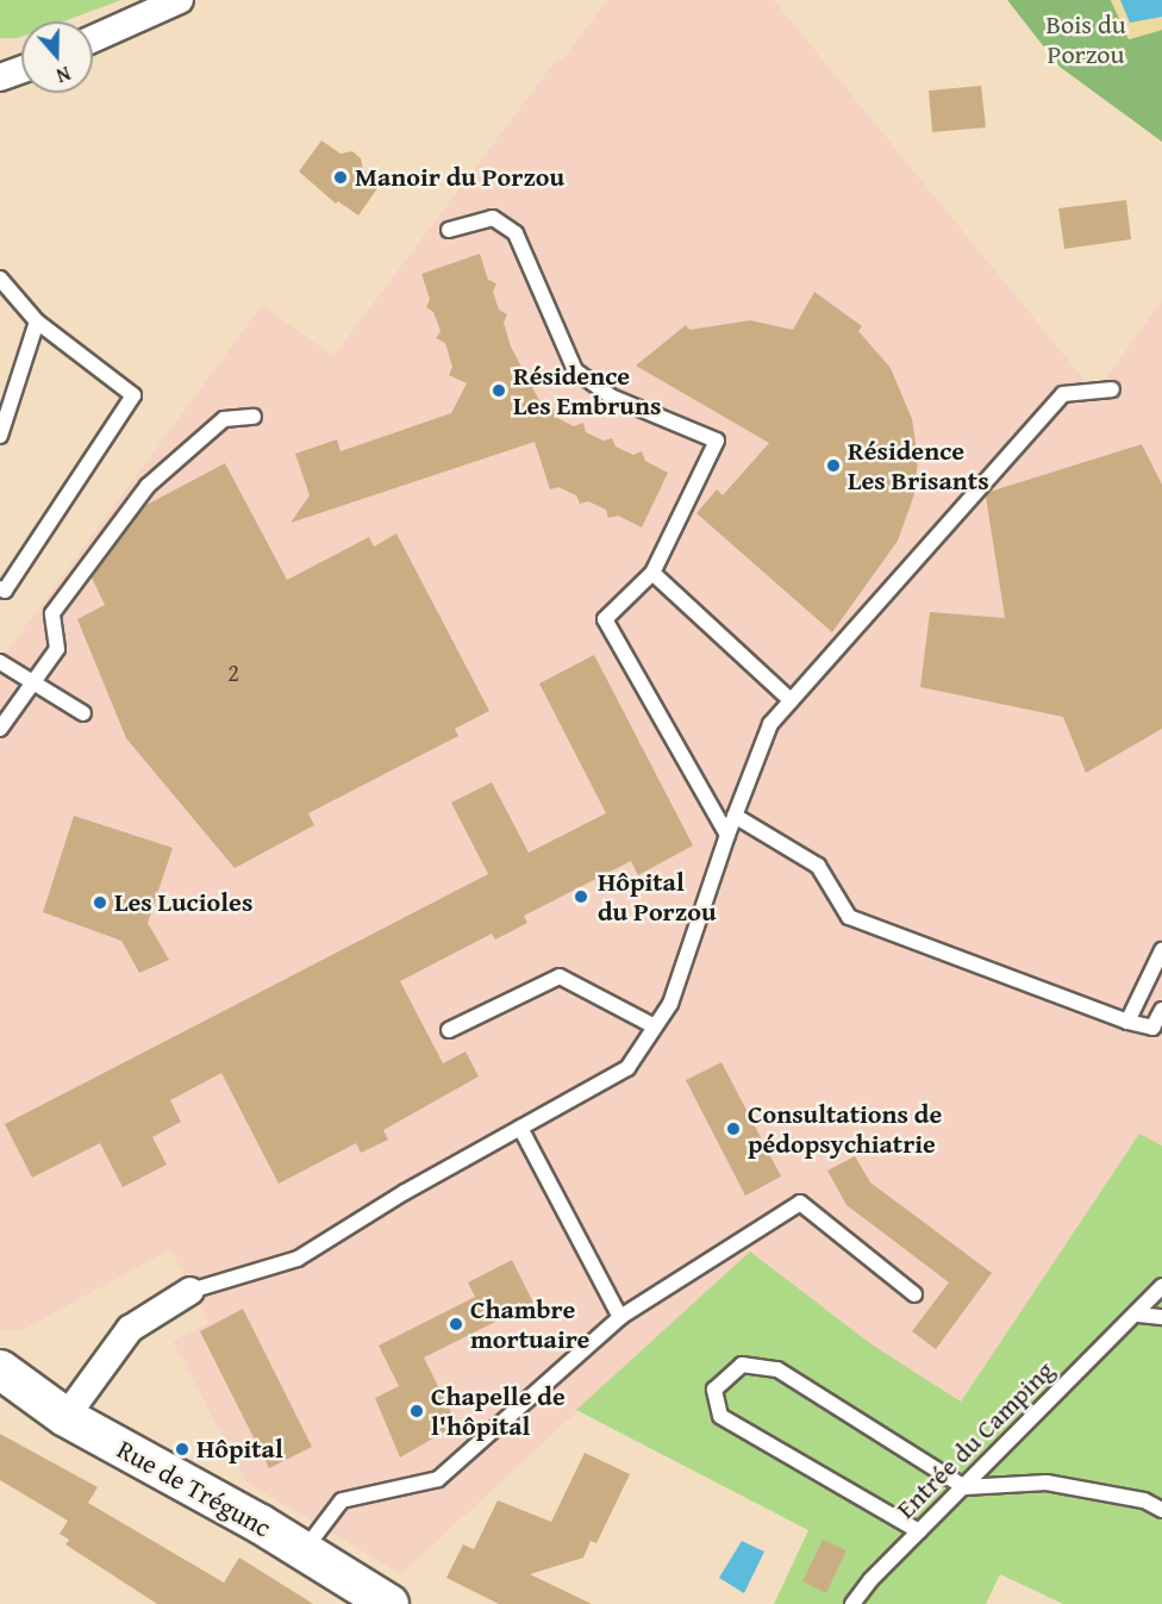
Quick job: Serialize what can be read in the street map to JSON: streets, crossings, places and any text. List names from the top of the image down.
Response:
{
  "streets": {
    "main road": ["Rue de Trégunc"],
    "lane": ["Entrée du Camping"]
  },
  "parks": ["Bois du Porzou"],
  "places": [
    "Manoir du Porzou",
    "Résidence Les Embruns",
    "Résidence Les Brisants",
    "Hôpital du Porzou",
    "Les Lucioles",
    "Consultations de pédopsychiatrie",
    "Chambre mortuaire",
    "Chapelle de l'hôpital",
    "Hôpital"
  ],
  "house_numbers": ["2"],
  "north": "bottom"
}
